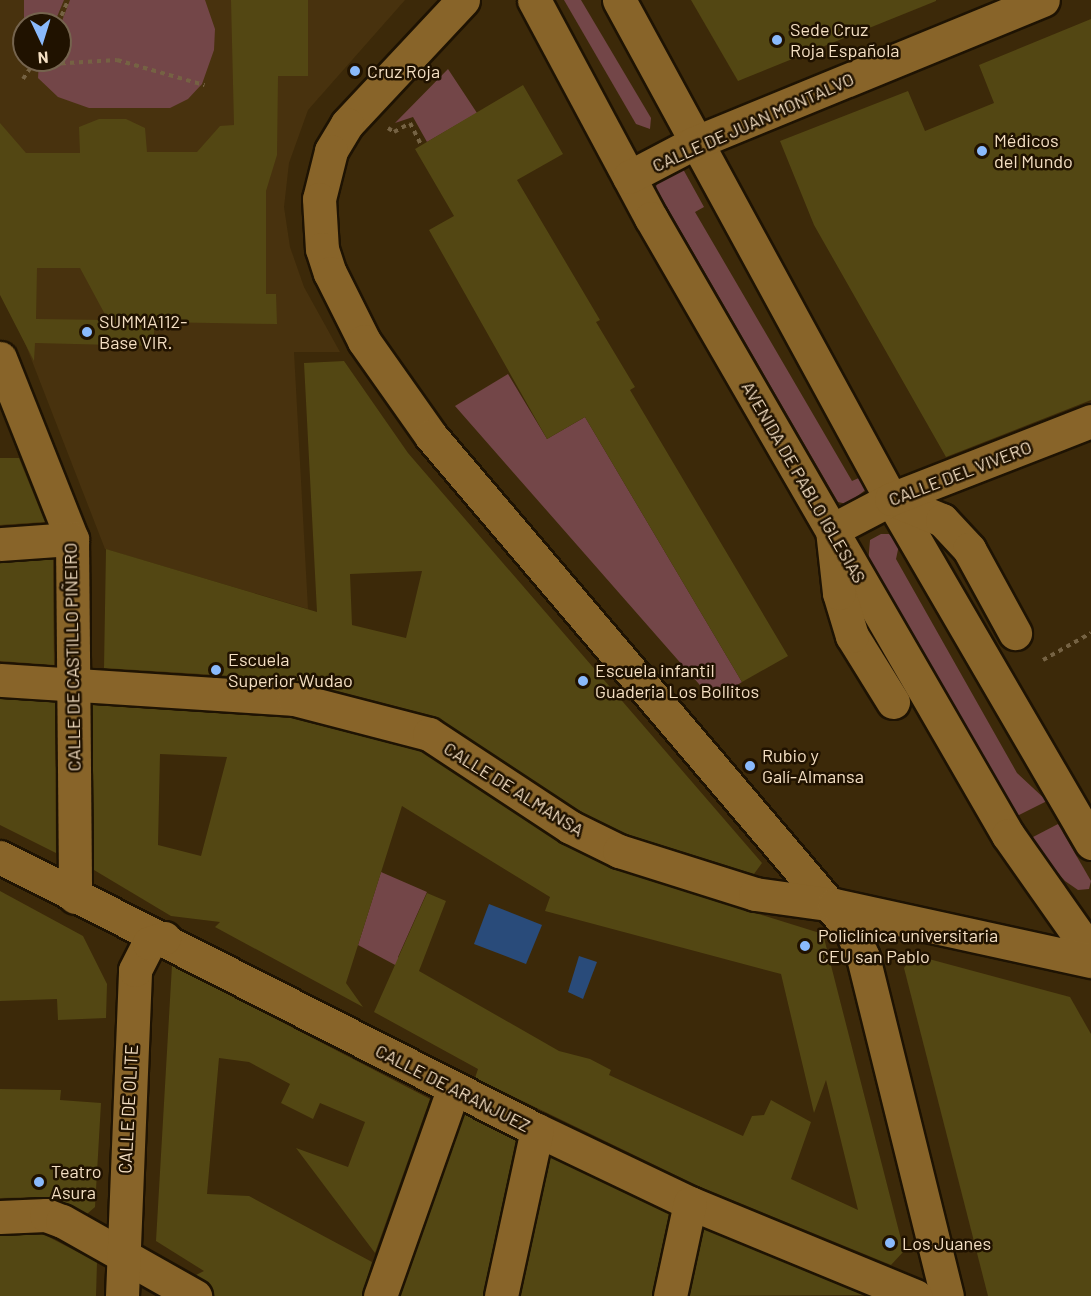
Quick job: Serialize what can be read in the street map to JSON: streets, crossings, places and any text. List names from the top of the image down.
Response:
{
  "streets": {
    "street": [
      "CALLE DE JUAN MONTALVO",
      "CALLE DEL VIVERO",
      "AVENIDA DE PABLO IGLESIAS",
      "CALLE DE CASTILLO PIÑEIRO",
      "CALLE DE ALMANSA",
      "CALLE DE ARANJUEZ",
      "CALLE DE OLITE"
    ]
  },
  "crossings": [
    ["CALLE DE JUAN MONTALVO", "AVENIDA DE PABLO IGLESIAS"],
    ["CALLE DEL VIVERO", "AVENIDA DE PABLO IGLESIAS"],
    ["CALLE DE CASTILLO PIÑEIRO", "CALLE DE ALMANSA"],
    ["CALLE DE CASTILLO PIÑEIRO", "CALLE DE ARANJUEZ"],
    ["CALLE DE ARANJUEZ", "CALLE DE OLITE"]
  ],
  "places": [
    "Sede Cruz Roja Española",
    "Cruz Roja",
    "Médicos del Mundo",
    "SUMMA112- Base VIR.",
    "Escuela Superior Wudao",
    "Escuela infantil Guaderia Los Bollitos",
    "Rubio y Galí-Almansa",
    "Policlínica universitaria CEU san Pablo",
    "Teatro Asura",
    "Los Juanes"
  ],
  "north": "bottom"
}
